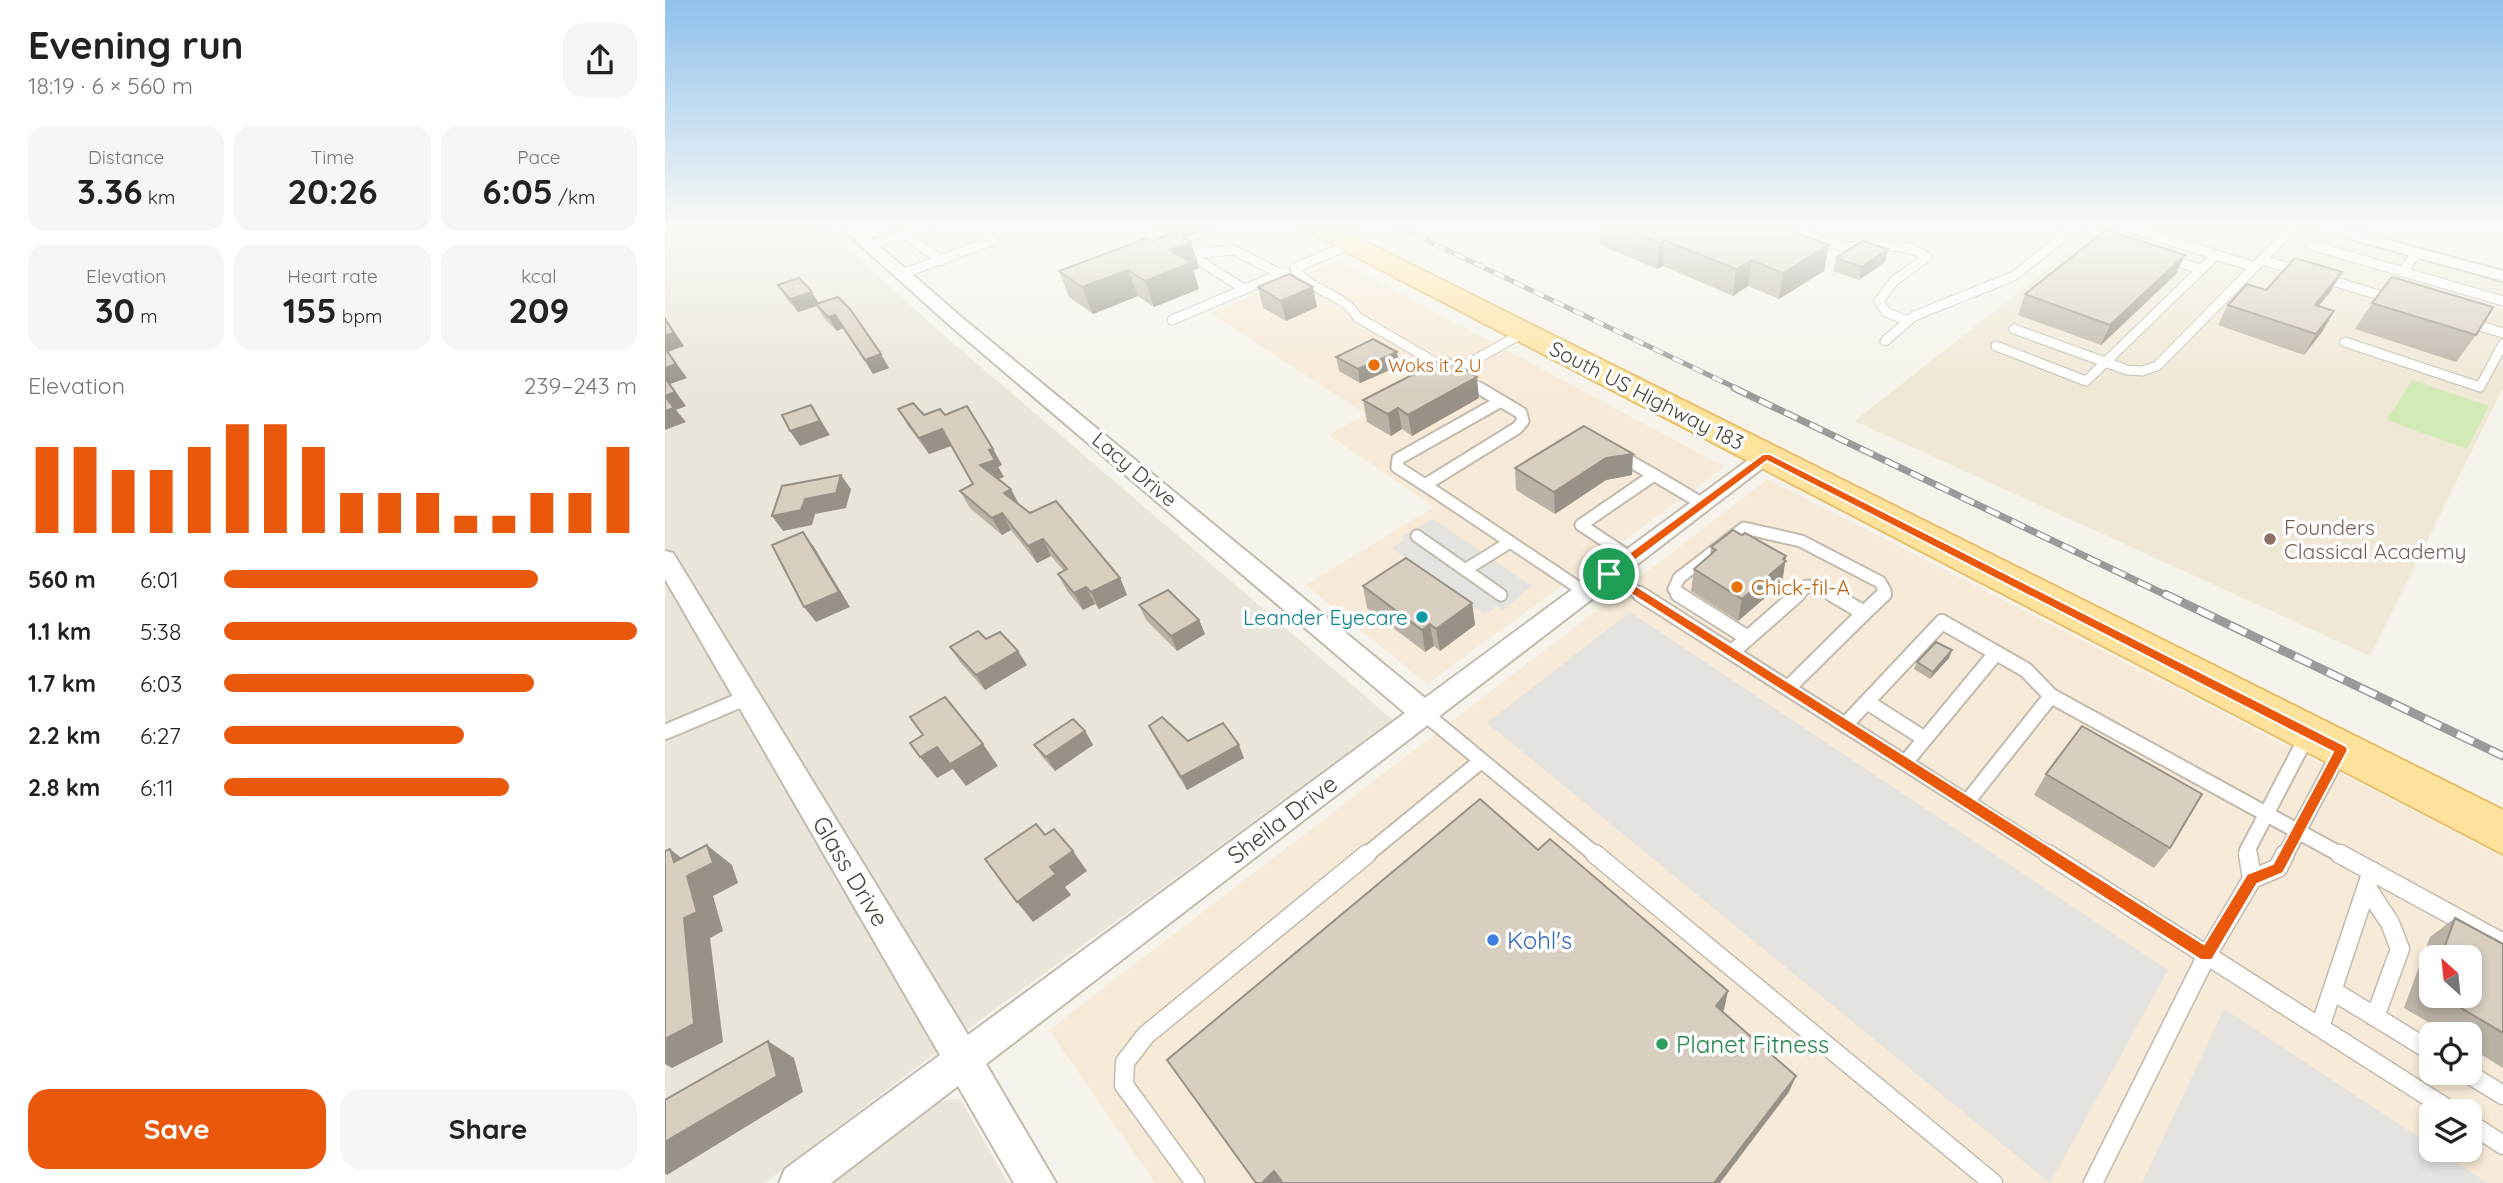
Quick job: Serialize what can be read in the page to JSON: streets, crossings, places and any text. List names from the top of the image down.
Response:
{
  "streets": {
    "main road": ["South US Highway 183"],
    "street": ["Lacy Drive", "Sheila Drive", "Glass Drive"]
  },
  "crossings": [
    ["South US Highway 183", "Sheila Drive"],
    ["Lacy Drive", "Sheila Drive"],
    ["Sheila Drive", "Glass Drive"]
  ],
  "places": [
    "Woks it 2 U",
    "Founders Classical Academy",
    "Chick-fil-A",
    "Leander Eyecare",
    "Kohl's",
    "Planet Fitness"
  ],
  "north": "top left",
  "page": {
    "heading": ["Evening run", "18:19 · 6 × 560 m"],
    "stats": [
      ["Distance", "3.36 km"],
      ["Time", "20:26"],
      ["Pace", "6:05 /km"],
      ["Elevation", "30 m"],
      ["Heart rate", "155 bpm"],
      ["kcal", "209"]
    ],
    "chart": ["Elevation", "239–243 m"],
    "list": [
      {
        "name": "560 m",
        "note": "6:01"
      },
      {
        "name": "1.1 km",
        "note": "5:38"
      },
      {
        "name": "1.7 km",
        "note": "6:03"
      },
      {
        "name": "2.2 km",
        "note": "6:27"
      },
      {
        "name": "2.8 km",
        "note": "6:11"
      }
    ],
    "buttons": ["Save", "Share"]
  }
}
